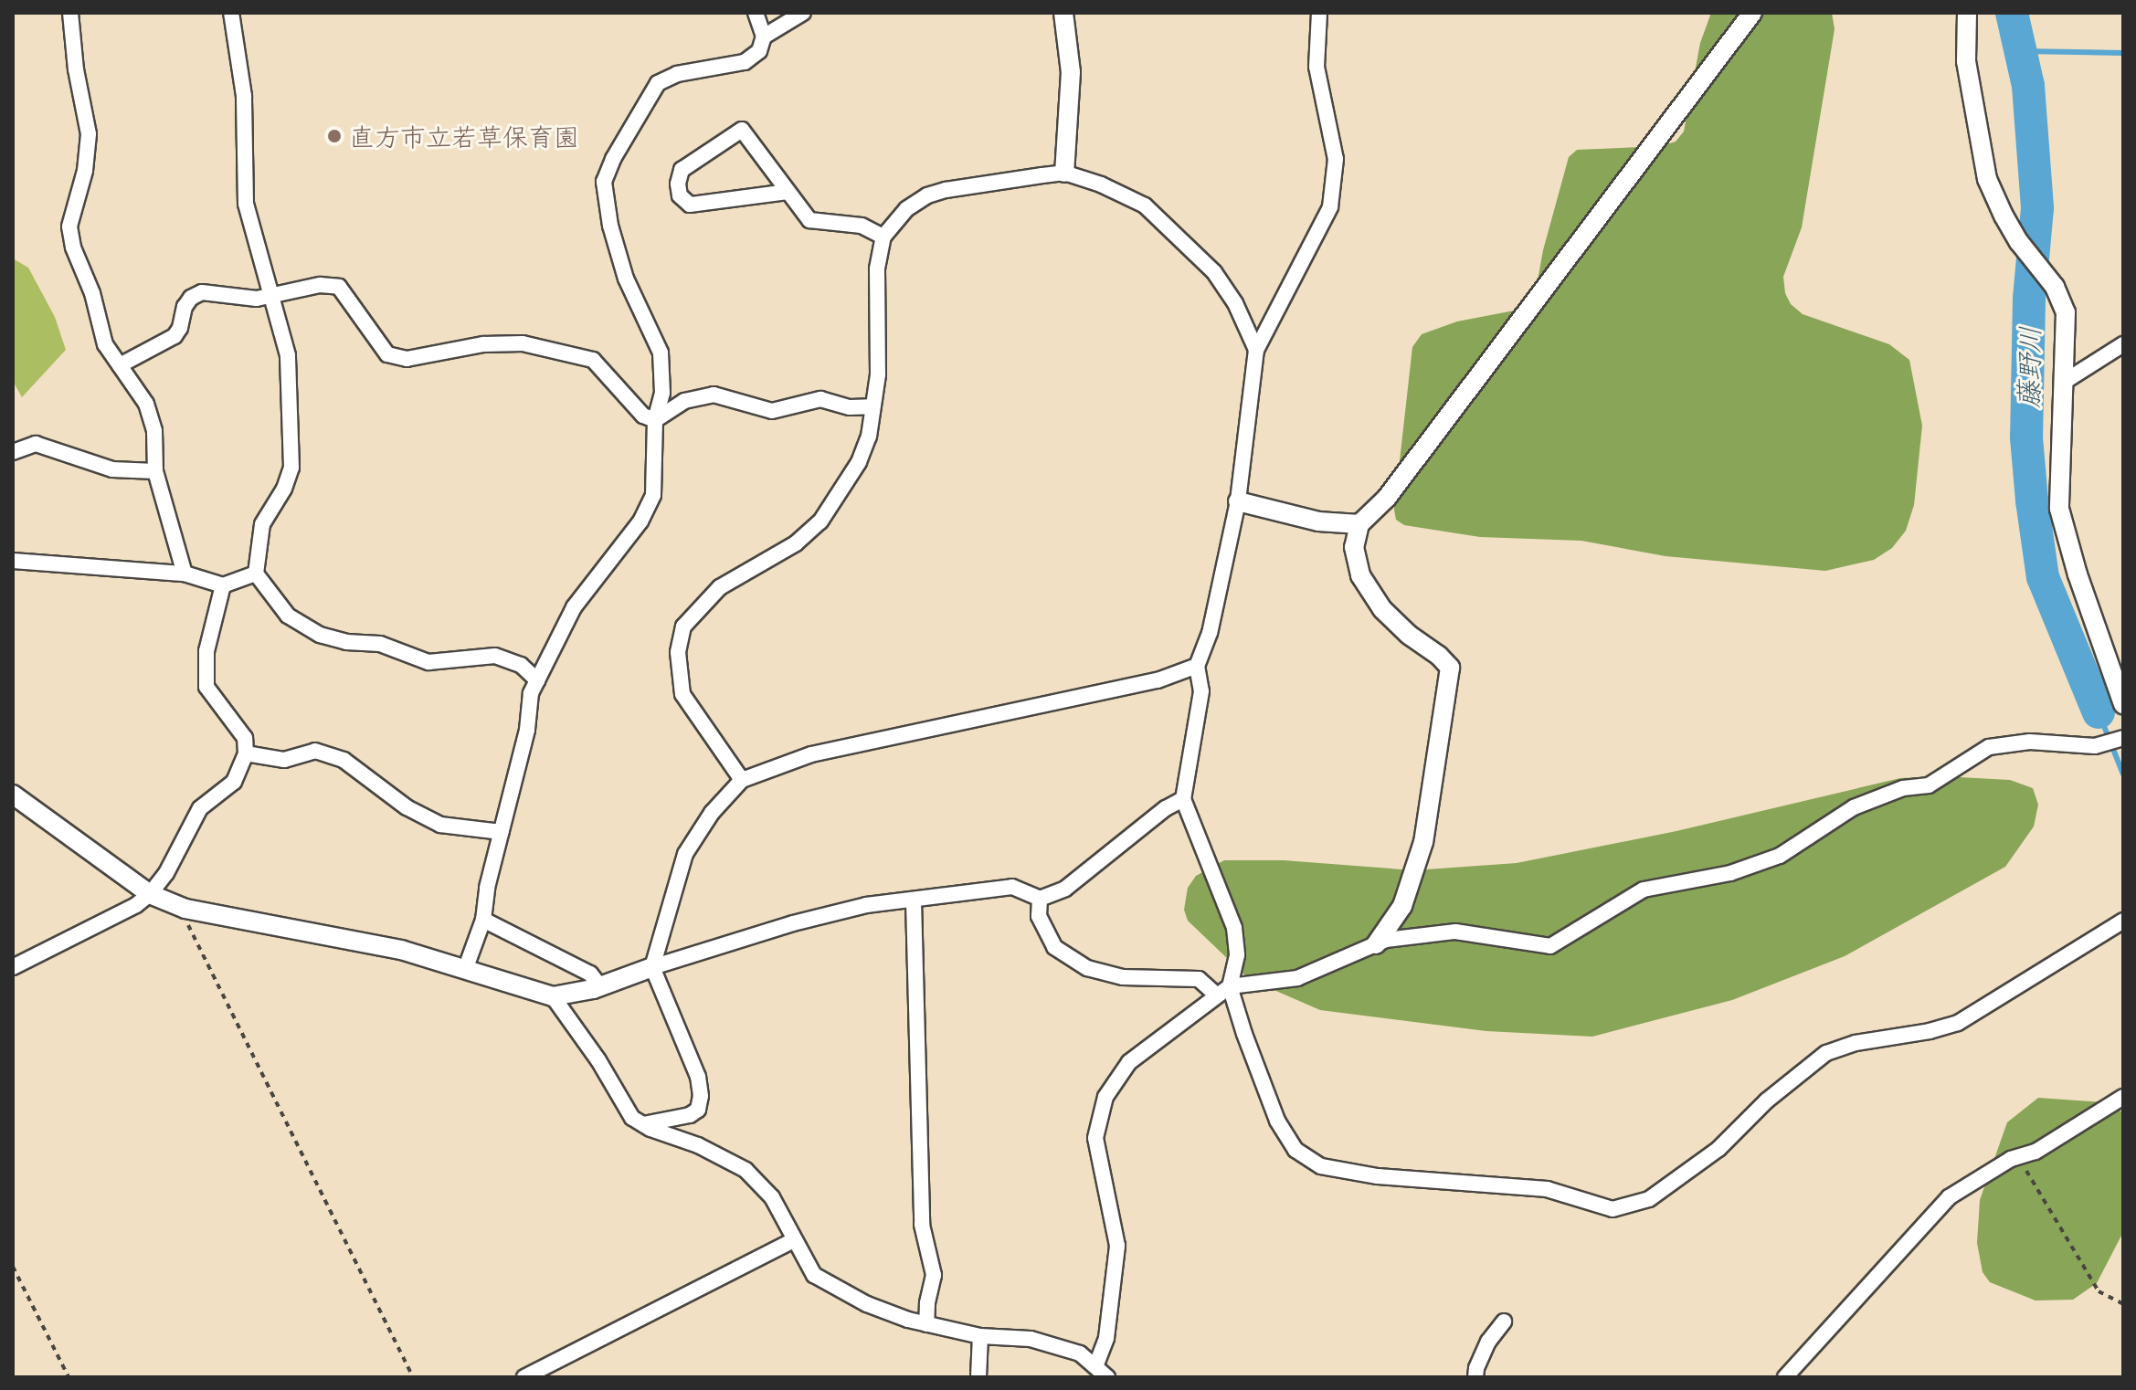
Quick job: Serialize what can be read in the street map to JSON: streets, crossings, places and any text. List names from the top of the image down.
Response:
{
  "water": ["藤野川"],
  "places": ["直方市立若草保育園"]
}
